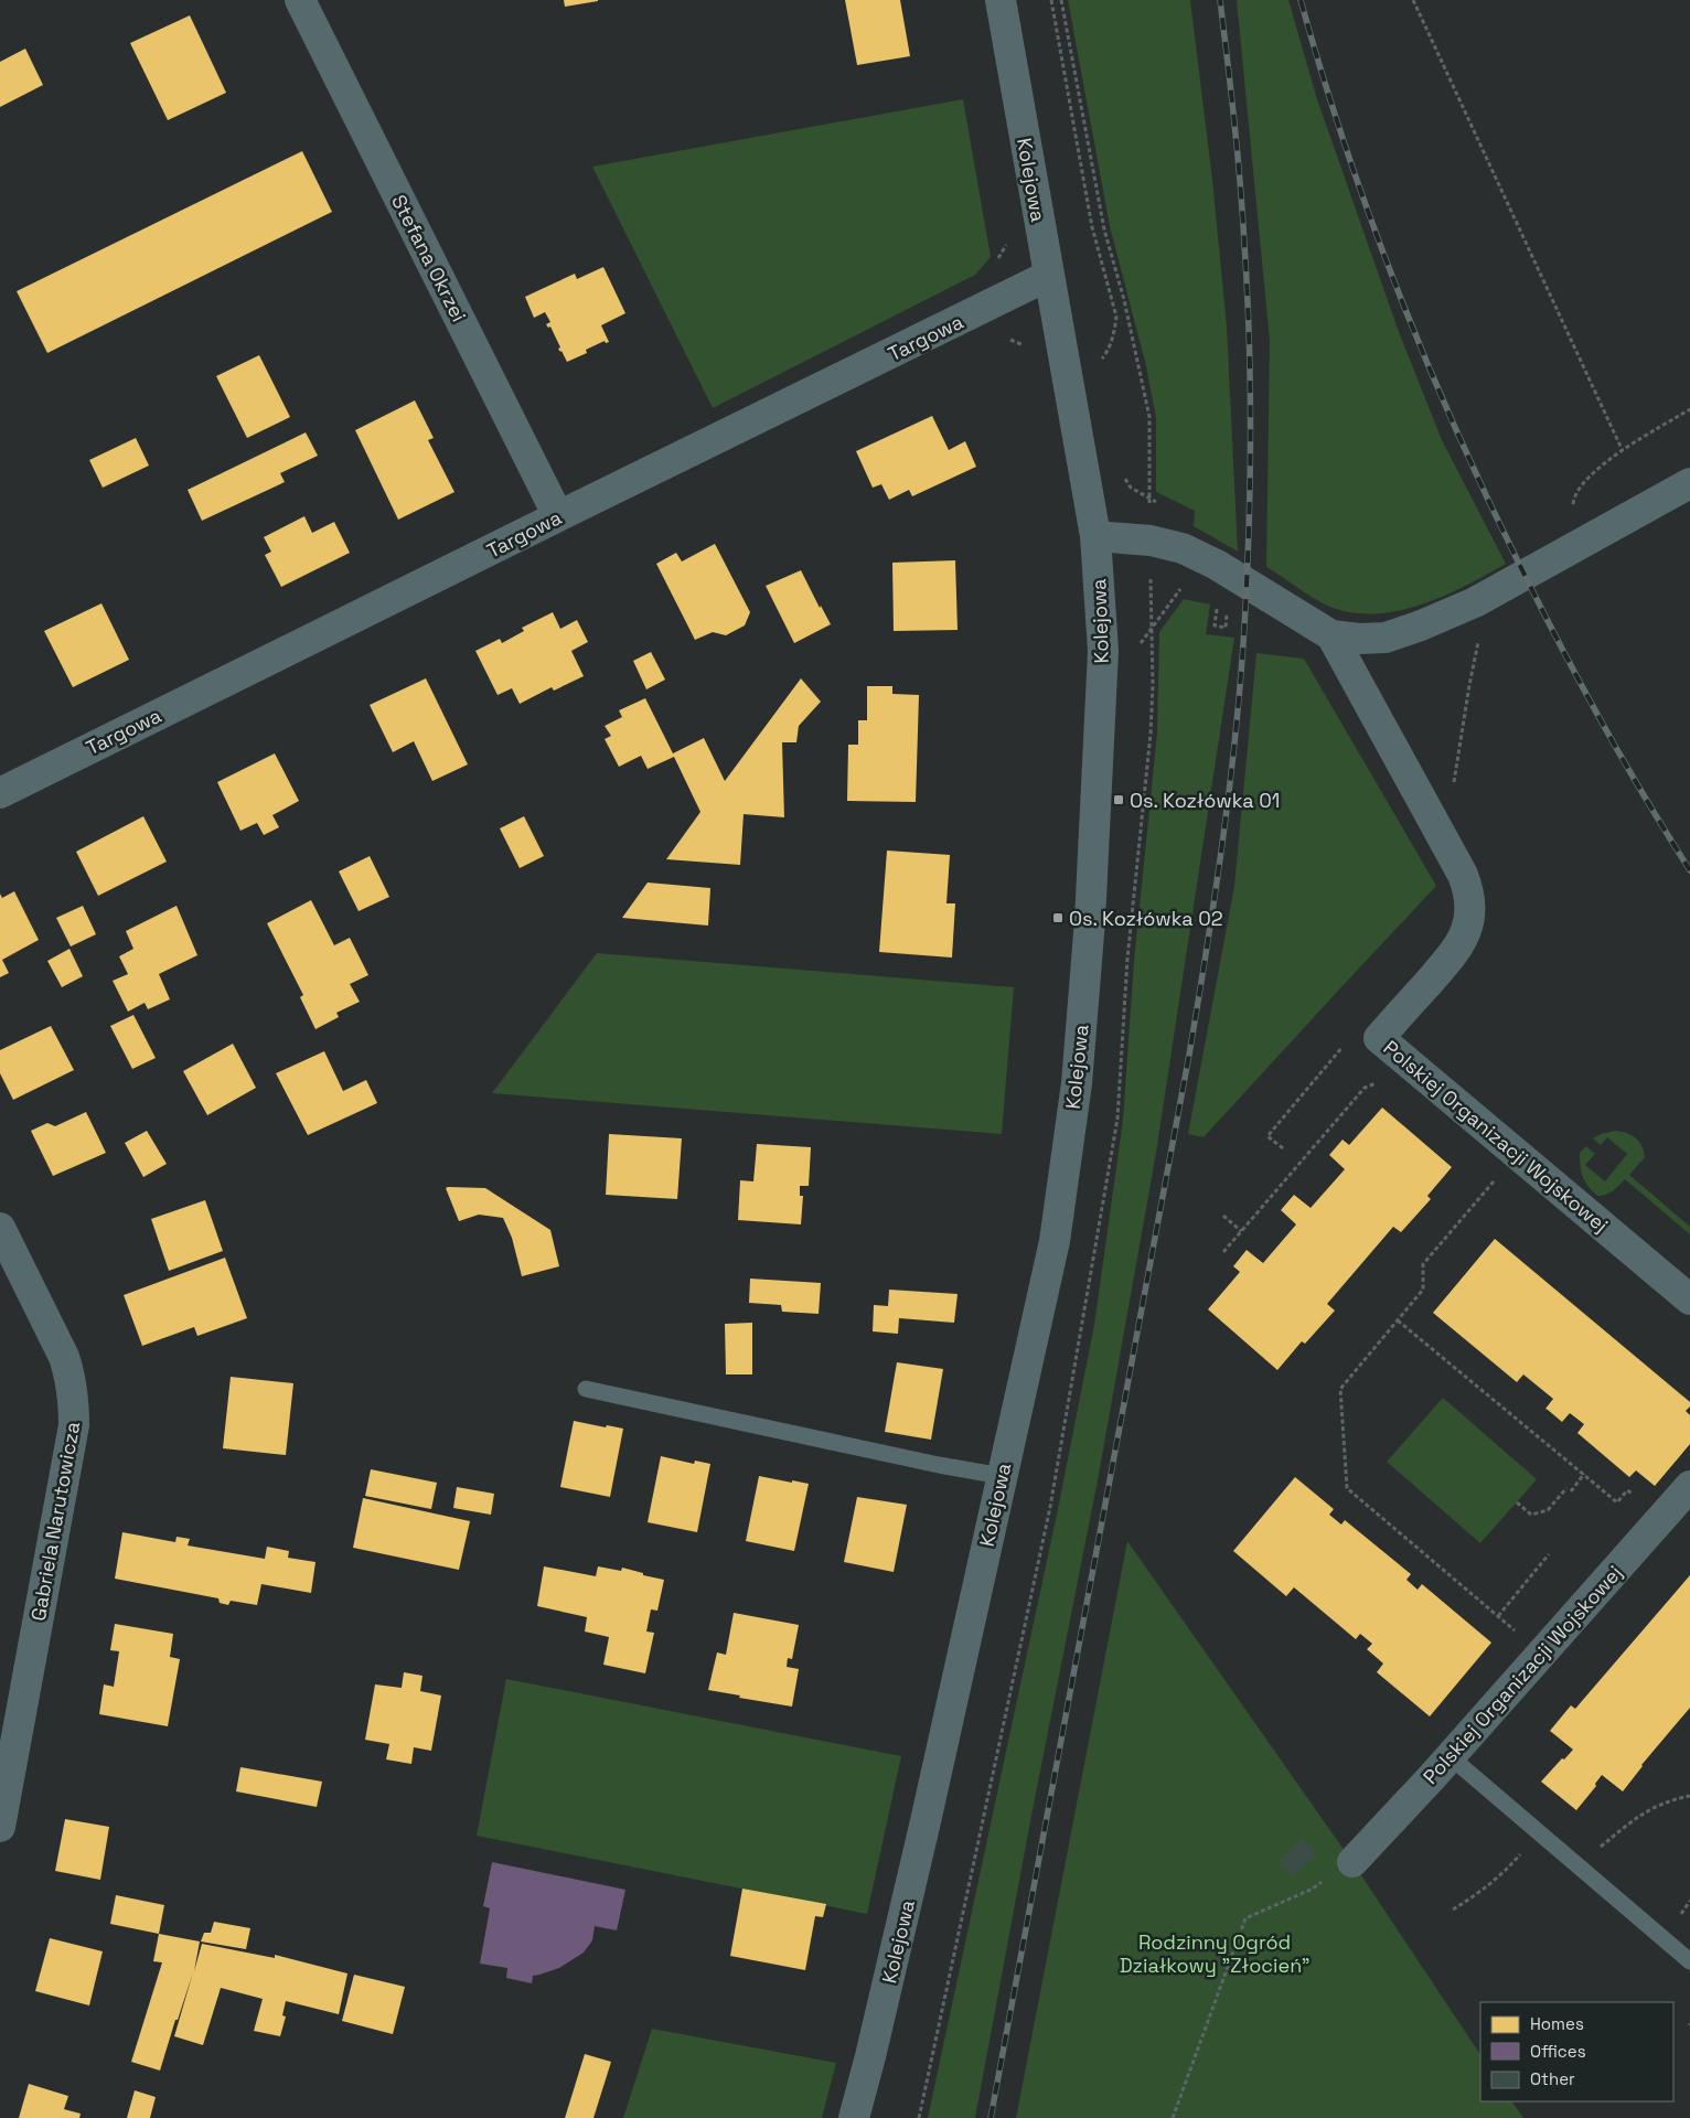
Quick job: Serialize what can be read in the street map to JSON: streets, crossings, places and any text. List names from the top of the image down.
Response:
{
  "streets": {
    "street": [
      "Kolejowa",
      "Stefana Okrzei",
      "Targowa",
      "Polskiej Organizacji Wojskowej",
      "Gabriela Narutowicza"
    ]
  },
  "crossings": [
    ["Kolejowa", "Targowa"],
    ["Kolejowa", "Polskiej Organizacji Wojskowej"],
    ["Stefana Okrzei", "Targowa"]
  ],
  "parks": ["Rodzinny Ogród Działkowy \"Złocień\""],
  "places": {
    "transit": ["Os. Kozłówka 01", "Os. Kozłówka 02"]
  },
  "legend": ["Homes", "Offices", "Other"]
}
